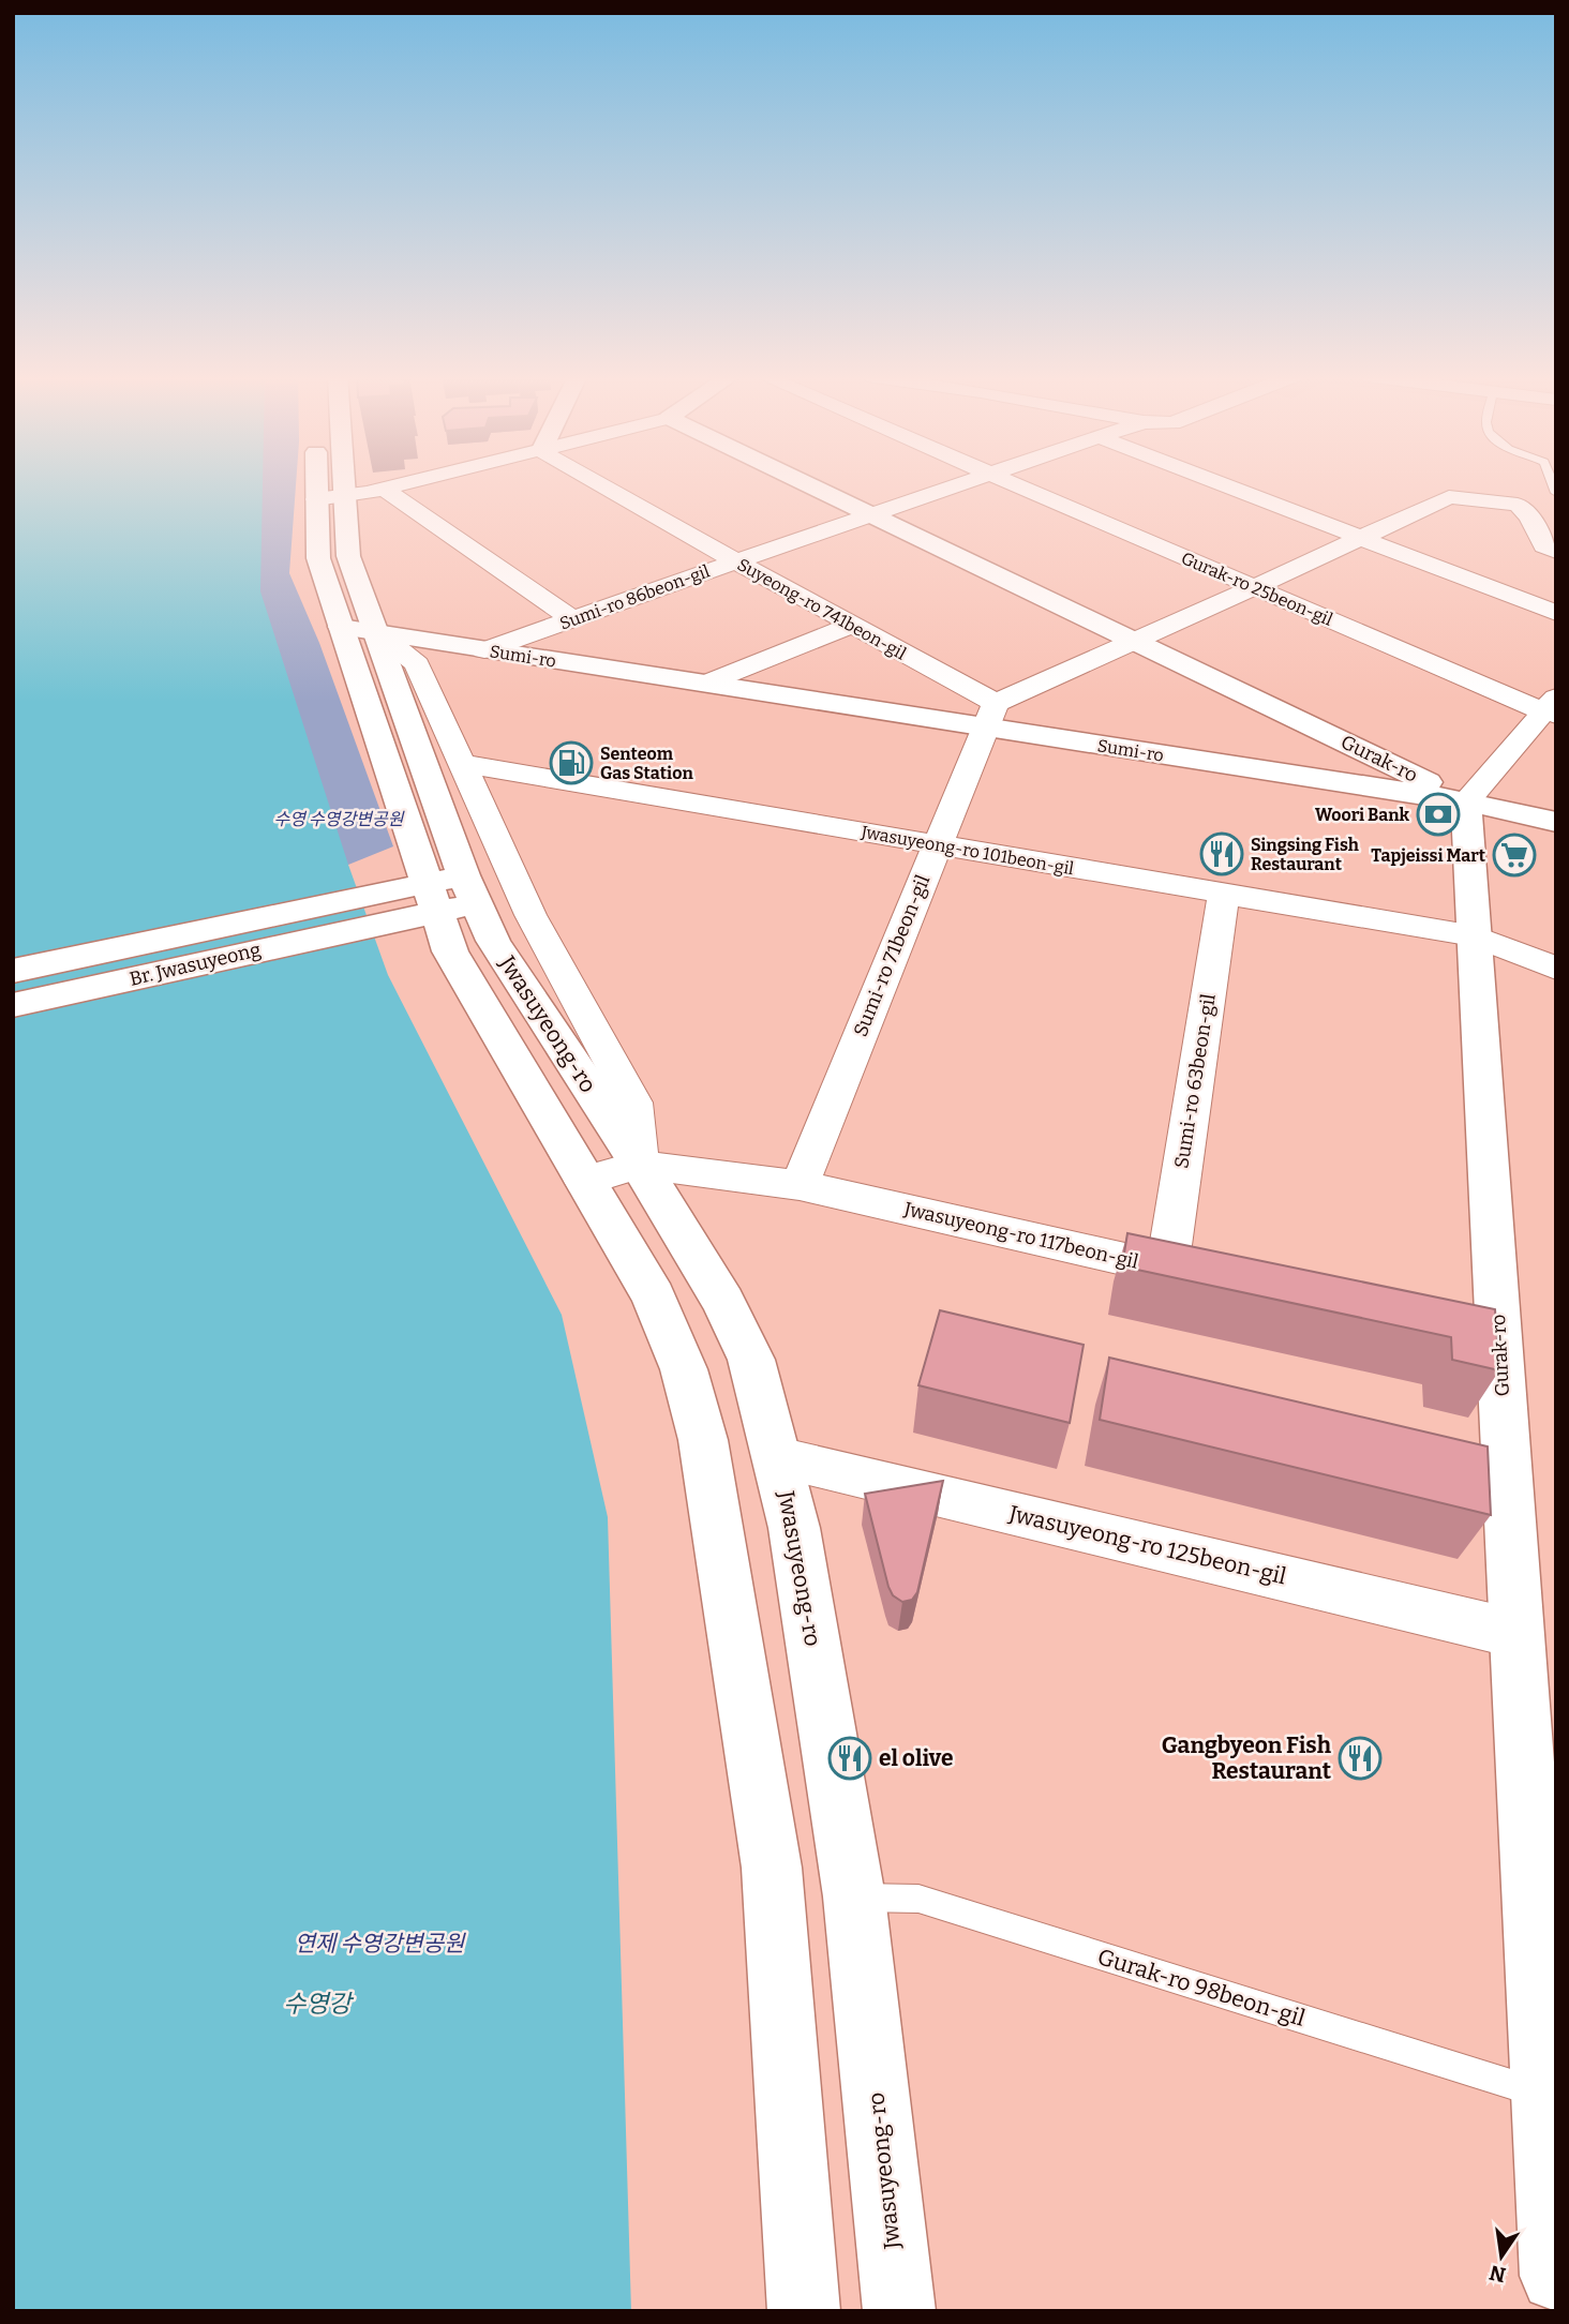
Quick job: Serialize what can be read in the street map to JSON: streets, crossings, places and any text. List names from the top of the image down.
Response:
{
  "streets": {
    "main road": [
      "Sumi-ro",
      "Gurak-ro",
      "Br. Jwasuyeong",
      "Jwasuyeong-ro"
    ],
    "street": [
      "Gurak-ro 25beon-gil",
      "Sumi-ro 86beon-gil",
      "Suyeong-ro 741beon-gil",
      "Jwasuyeong-ro 101beon-gil",
      "Sumi-ro 71beon-gil",
      "Sumi-ro 63beon-gil",
      "Jwasuyeong-ro 117beon-gil",
      "Jwasuyeong-ro 125beon-gil"
    ],
    "lane": ["Gurak-ro 98beon-gil"]
  },
  "crossings": [
    ["Sumi-ro 86beon-gil", "Suyeong-ro 741beon-gil"],
    ["Sumi-ro 86beon-gil", "Sumi-ro"],
    ["Sumi-ro 86beon-gil", "Gurak-ro"],
    ["Suyeong-ro 741beon-gil", "Sumi-ro"],
    ["Suyeong-ro 741beon-gil", "Sumi-ro 71beon-gil"],
    ["Sumi-ro", "Gurak-ro"],
    ["Sumi-ro", "Sumi-ro 71beon-gil"],
    ["Sumi-ro", "Jwasuyeong-ro"],
    ["Gurak-ro", "Jwasuyeong-ro 101beon-gil"],
    ["Gurak-ro", "Jwasuyeong-ro 125beon-gil"],
    ["Gurak-ro", "Gurak-ro 98beon-gil"],
    ["Jwasuyeong-ro 101beon-gil", "Sumi-ro 71beon-gil"],
    ["Jwasuyeong-ro 101beon-gil", "Sumi-ro 63beon-gil"],
    ["Sumi-ro 71beon-gil", "Jwasuyeong-ro 117beon-gil"],
    ["Jwasuyeong-ro", "Jwasuyeong-ro 117beon-gil"],
    ["Jwasuyeong-ro", "Jwasuyeong-ro 125beon-gil"],
    ["Jwasuyeong-ro", "Gurak-ro 98beon-gil"],
    ["Sumi-ro 63beon-gil", "Jwasuyeong-ro 117beon-gil"]
  ],
  "water": ["수영강"],
  "parks": ["수영 수영강변공원", "연제 수영강변공원"],
  "places": {
    "fuel station": ["Senteom Gas Station"],
    "bank": ["Woori Bank"],
    "restaurant": ["Singsing Fish Restaurant", "el olive", "Gangbyeon Fish Restaurant"],
    "supermarket": ["Tapjeissi Mart"]
  },
  "north": "bottom"
}
